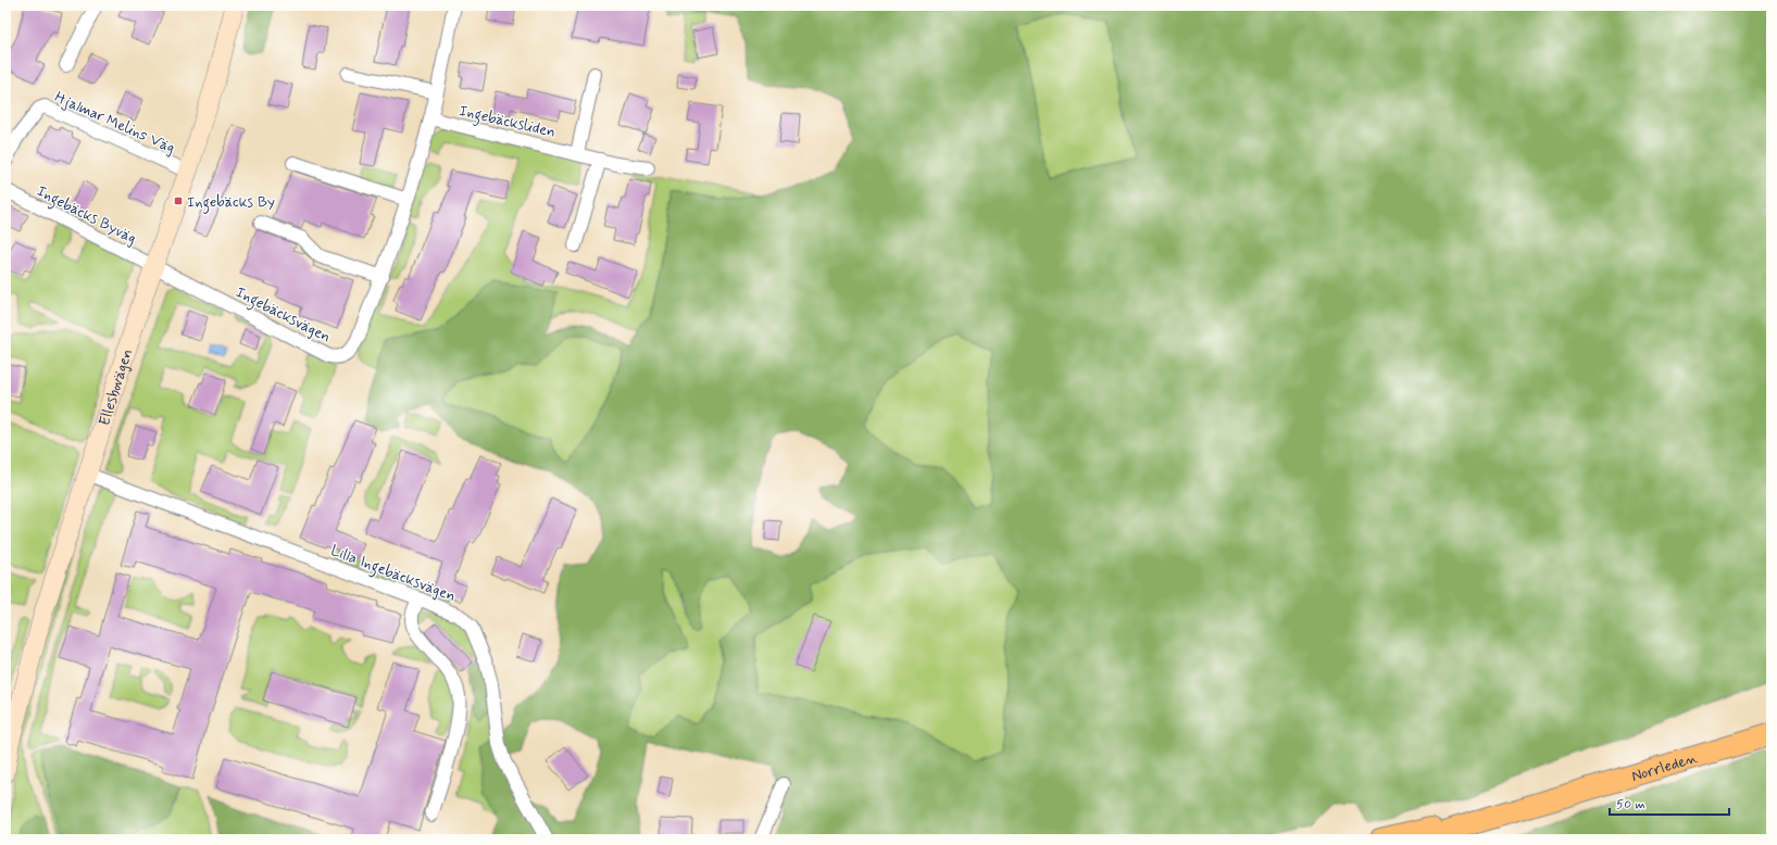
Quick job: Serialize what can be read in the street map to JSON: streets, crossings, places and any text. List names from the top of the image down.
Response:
{
  "streets": {
    "highway": ["Norrleden"],
    "main road": ["Ellesbovägen"],
    "street": [
      "Ingebäcksliden",
      "Hjalmar Melins Väg",
      "Ingebäcks Byväg",
      "Ingebäcksvägen",
      "Lilla Ingebäcksvägen"
    ]
  },
  "crossings": [
    ["Ingebäcksliden", "Ingebäcksvägen"],
    ["Hjalmar Melins Väg", "Ellesbovägen"],
    ["Ingebäcks Byväg", "Ingebäcksvägen"],
    ["Ingebäcks Byväg", "Ellesbovägen"],
    ["Ingebäcksvägen", "Ellesbovägen"],
    ["Ellesbovägen", "Lilla Ingebäcksvägen"]
  ],
  "places": {
    "transit": ["Ingebäcks By"]
  },
  "scale_bar": "50 m"
}
